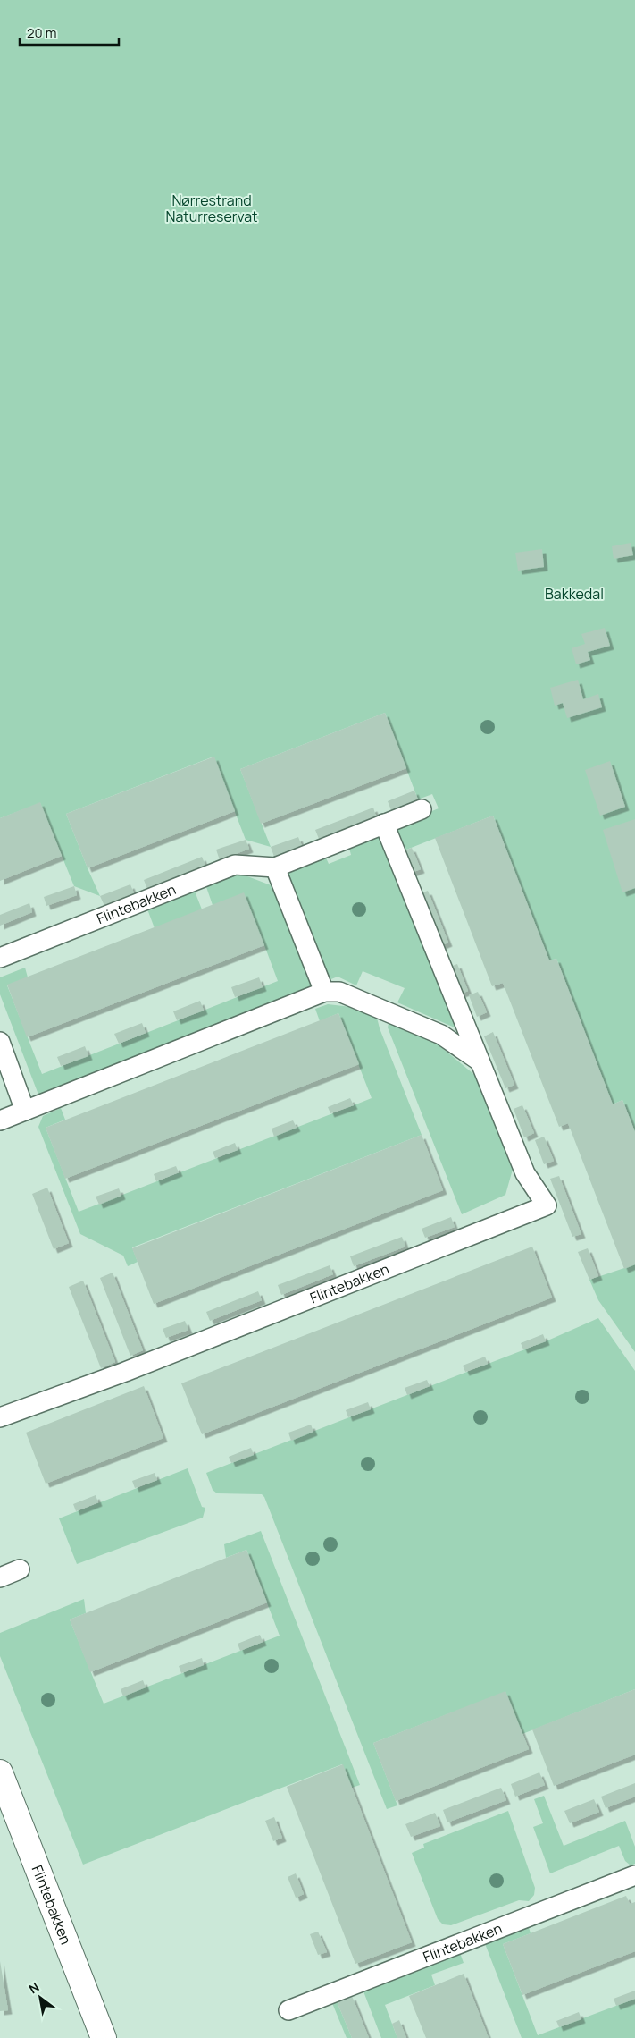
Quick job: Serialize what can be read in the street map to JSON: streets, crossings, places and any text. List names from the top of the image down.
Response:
{
  "streets": {
    "street": ["Flintebakken"]
  },
  "parks": ["Nørrestrand Naturreservat", "Bakkedal"],
  "scale_bar": "20 m",
  "north": "top left"
}
